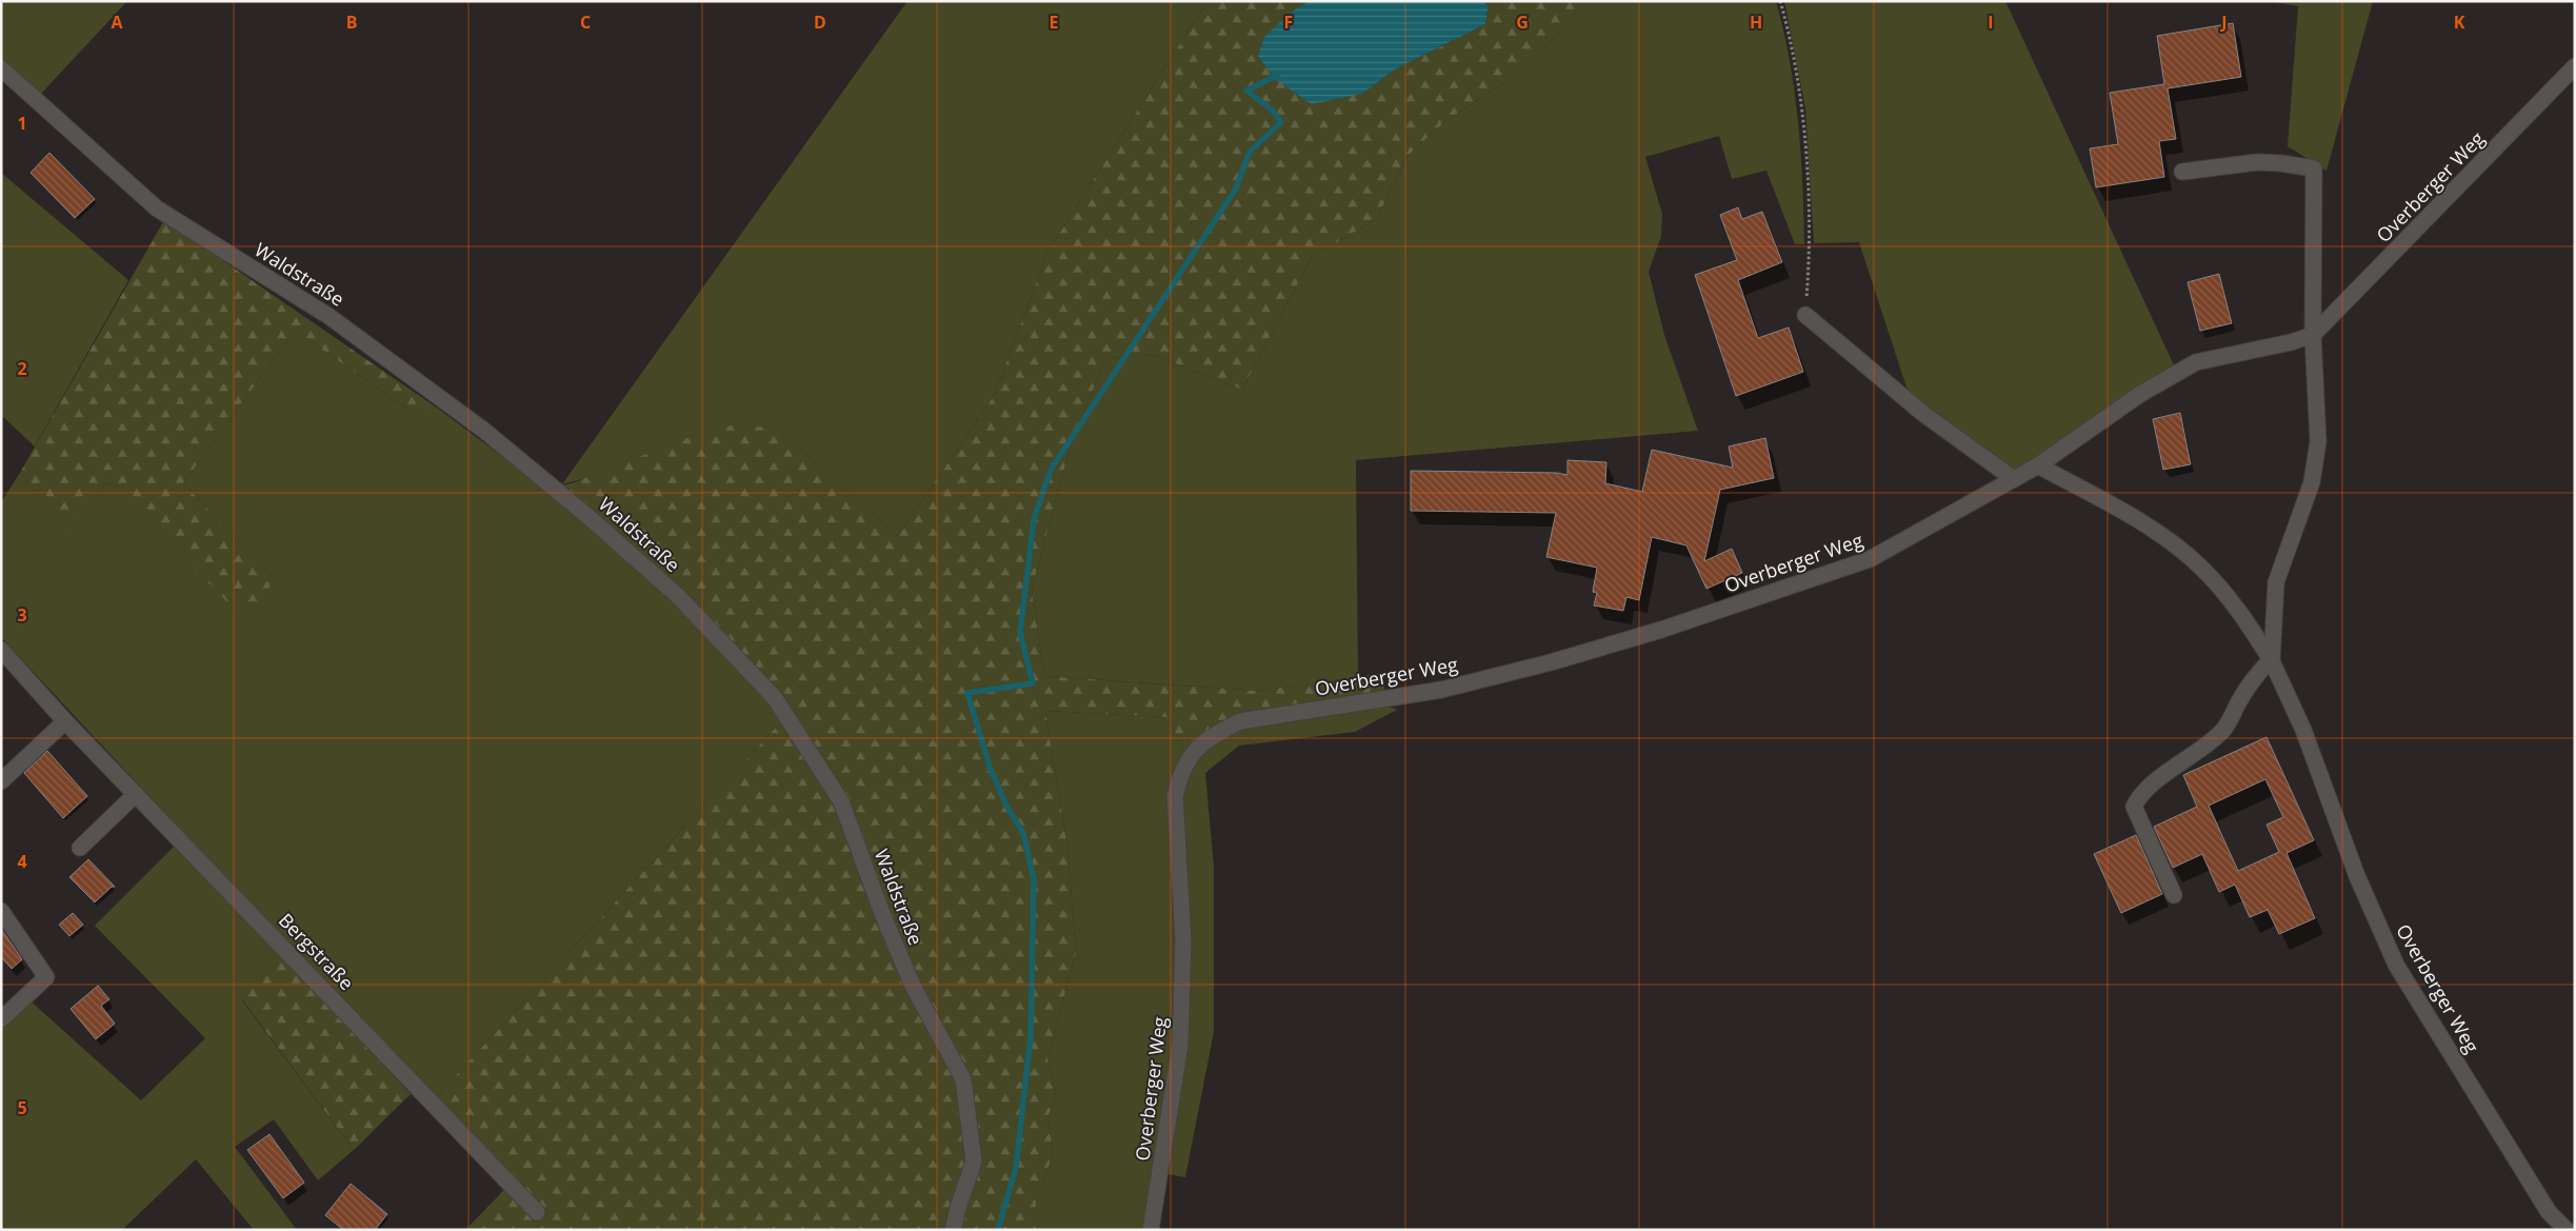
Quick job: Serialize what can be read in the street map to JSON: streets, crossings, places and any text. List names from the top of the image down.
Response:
{
  "streets": {
    "street": ["Overberger Weg", "Waldstraße", "Bergstraße"]
  },
  "grid": {
    "columns": [
      "A",
      "B",
      "C",
      "D",
      "E",
      "F",
      "G",
      "H",
      "I",
      "J",
      "K"
    ],
    "rows": [
      "1",
      "2",
      "3",
      "4",
      "5"
    ]
  }
}
